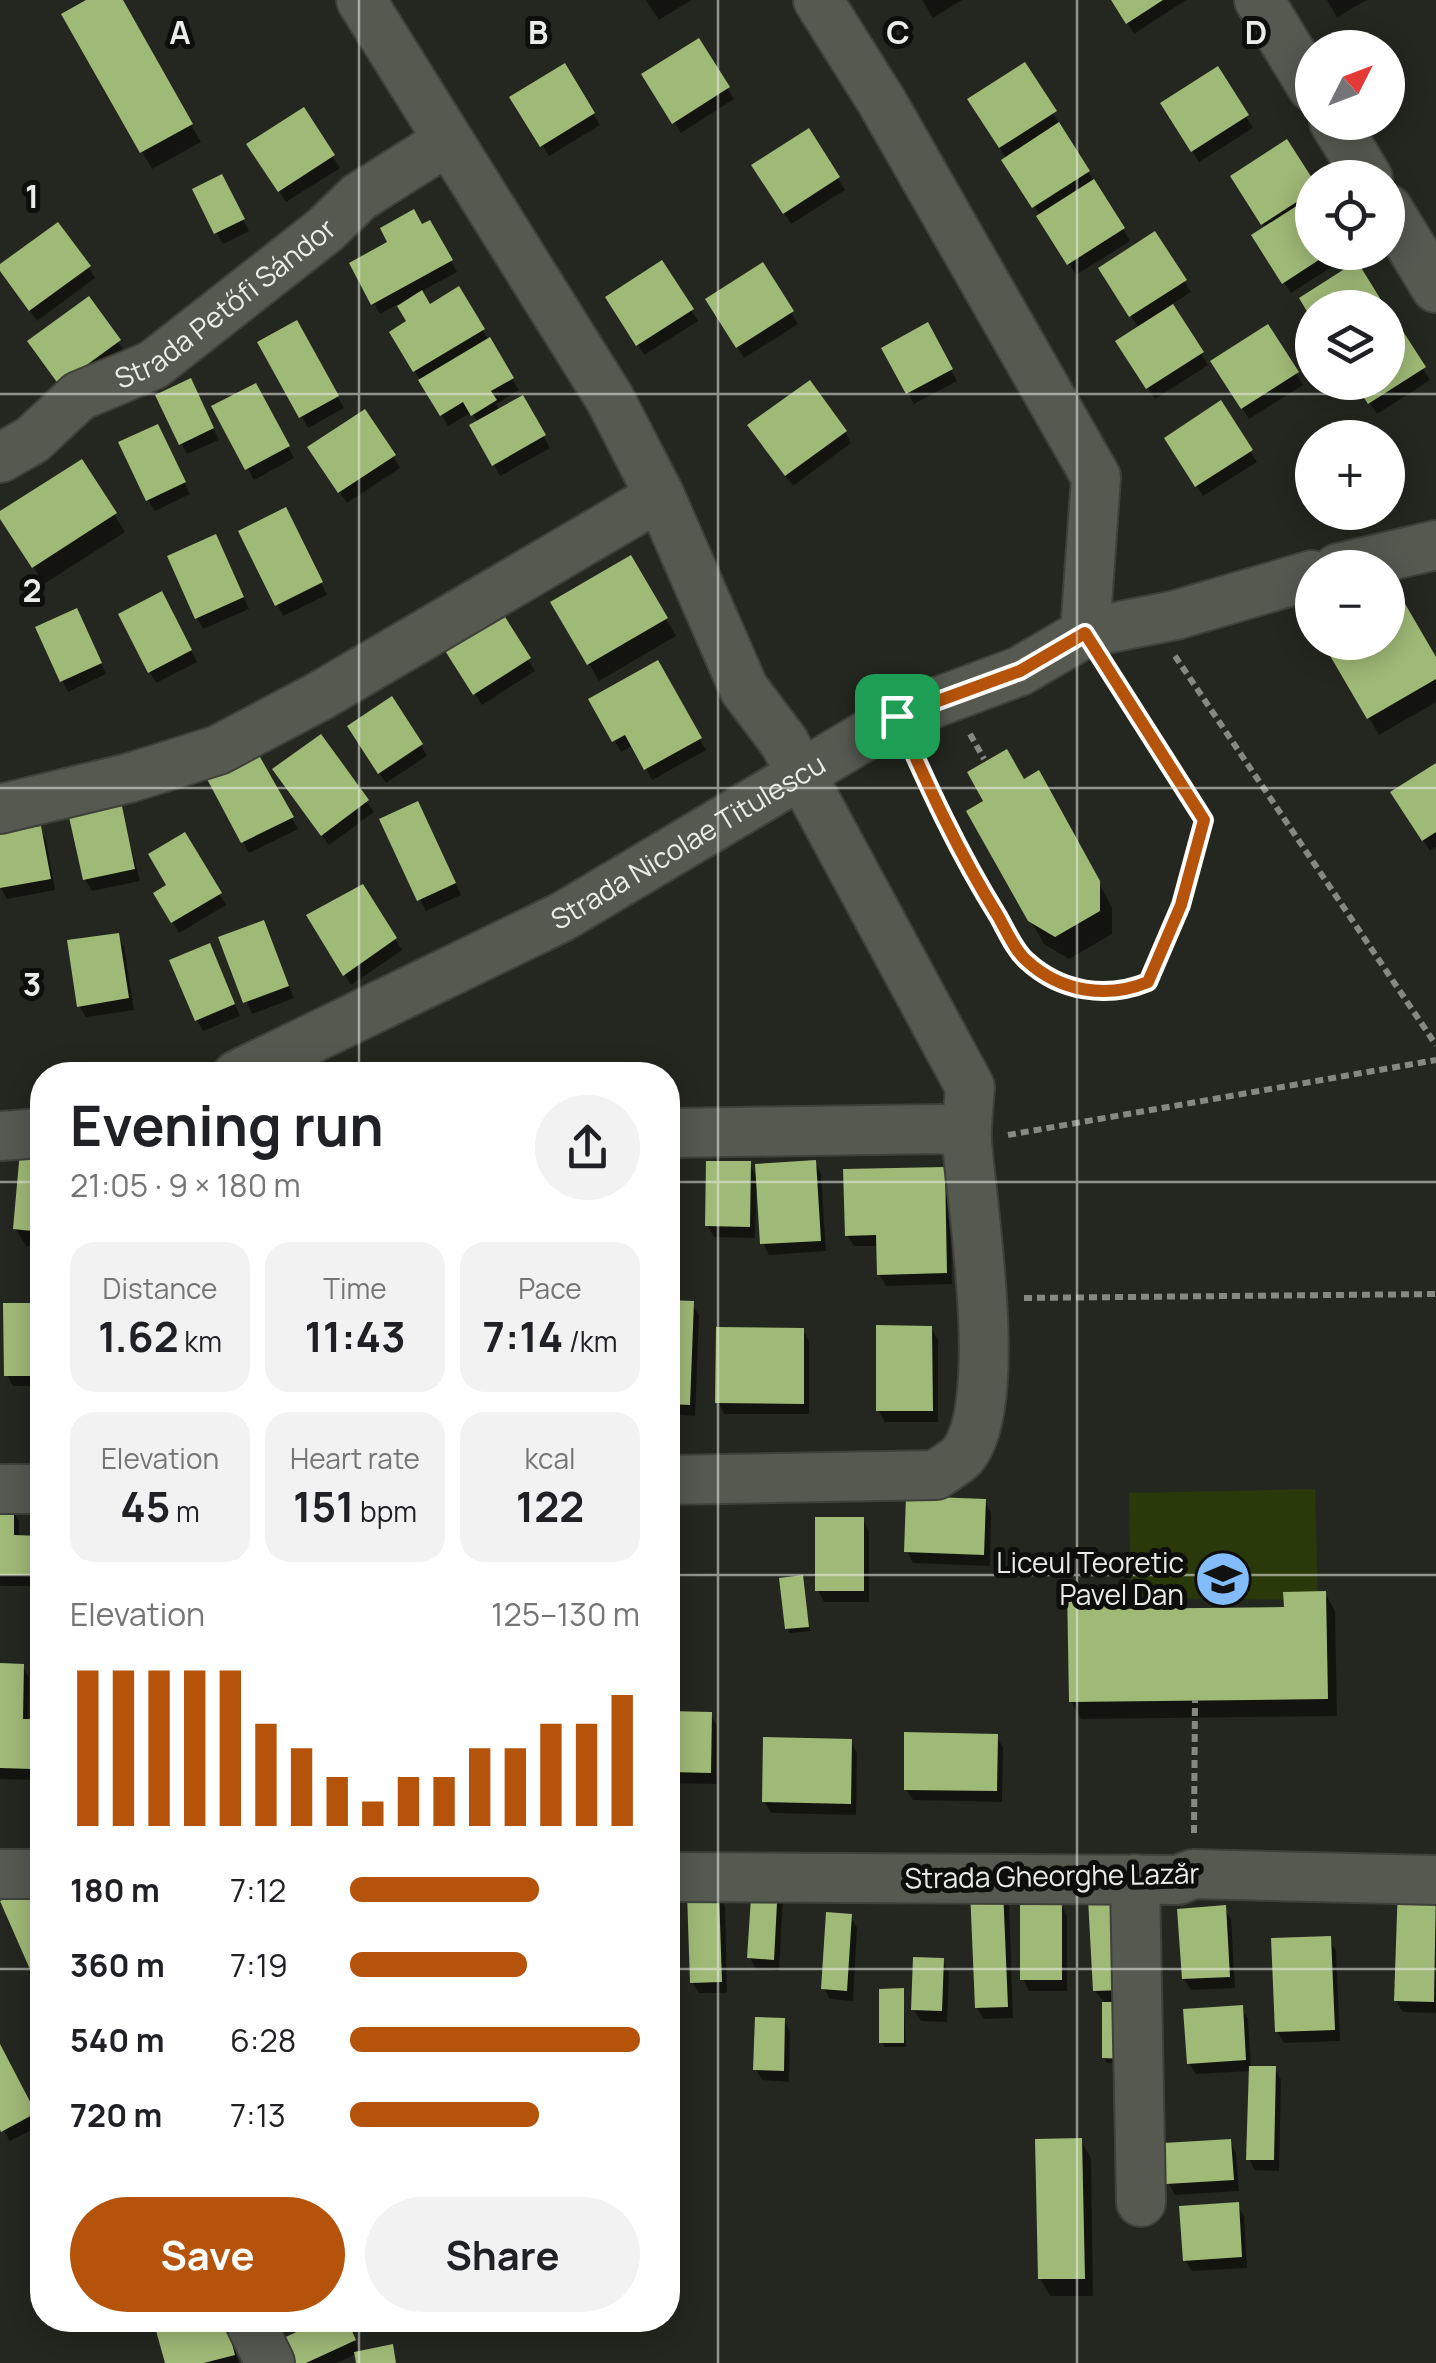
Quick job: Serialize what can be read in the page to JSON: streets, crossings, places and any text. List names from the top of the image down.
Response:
{
  "streets": {
    "street": ["Strada Petőfi Sándor", "Strada Nicolae Titulescu", "Strada Gheorghe Lazăr"]
  },
  "places": {
    "school or university": ["Liceul Teoretic Pavel Dan"]
  },
  "north": "top right",
  "page": {
    "map_buttons": ["+", "−"],
    "heading": ["Evening run", "21:05 · 9 × 180 m"],
    "stats": [
      ["Distance", "1.62 km"],
      ["Time", "11:43"],
      ["Pace", "7:14 /km"],
      ["Elevation", "45 m"],
      ["Heart rate", "151 bpm"],
      ["kcal", "122"]
    ],
    "chart": ["Elevation", "125–130 m"],
    "list": [
      {
        "name": "180 m",
        "note": "7:12"
      },
      {
        "name": "360 m",
        "note": "7:19"
      },
      {
        "name": "540 m",
        "note": "6:28"
      },
      {
        "name": "720 m",
        "note": "7:13"
      }
    ],
    "buttons": ["Save", "Share"]
  },
  "grid": {
    "columns": [
      "A",
      "B",
      "C",
      "D"
    ],
    "rows": ["1", "2", "3"]
  }
}
